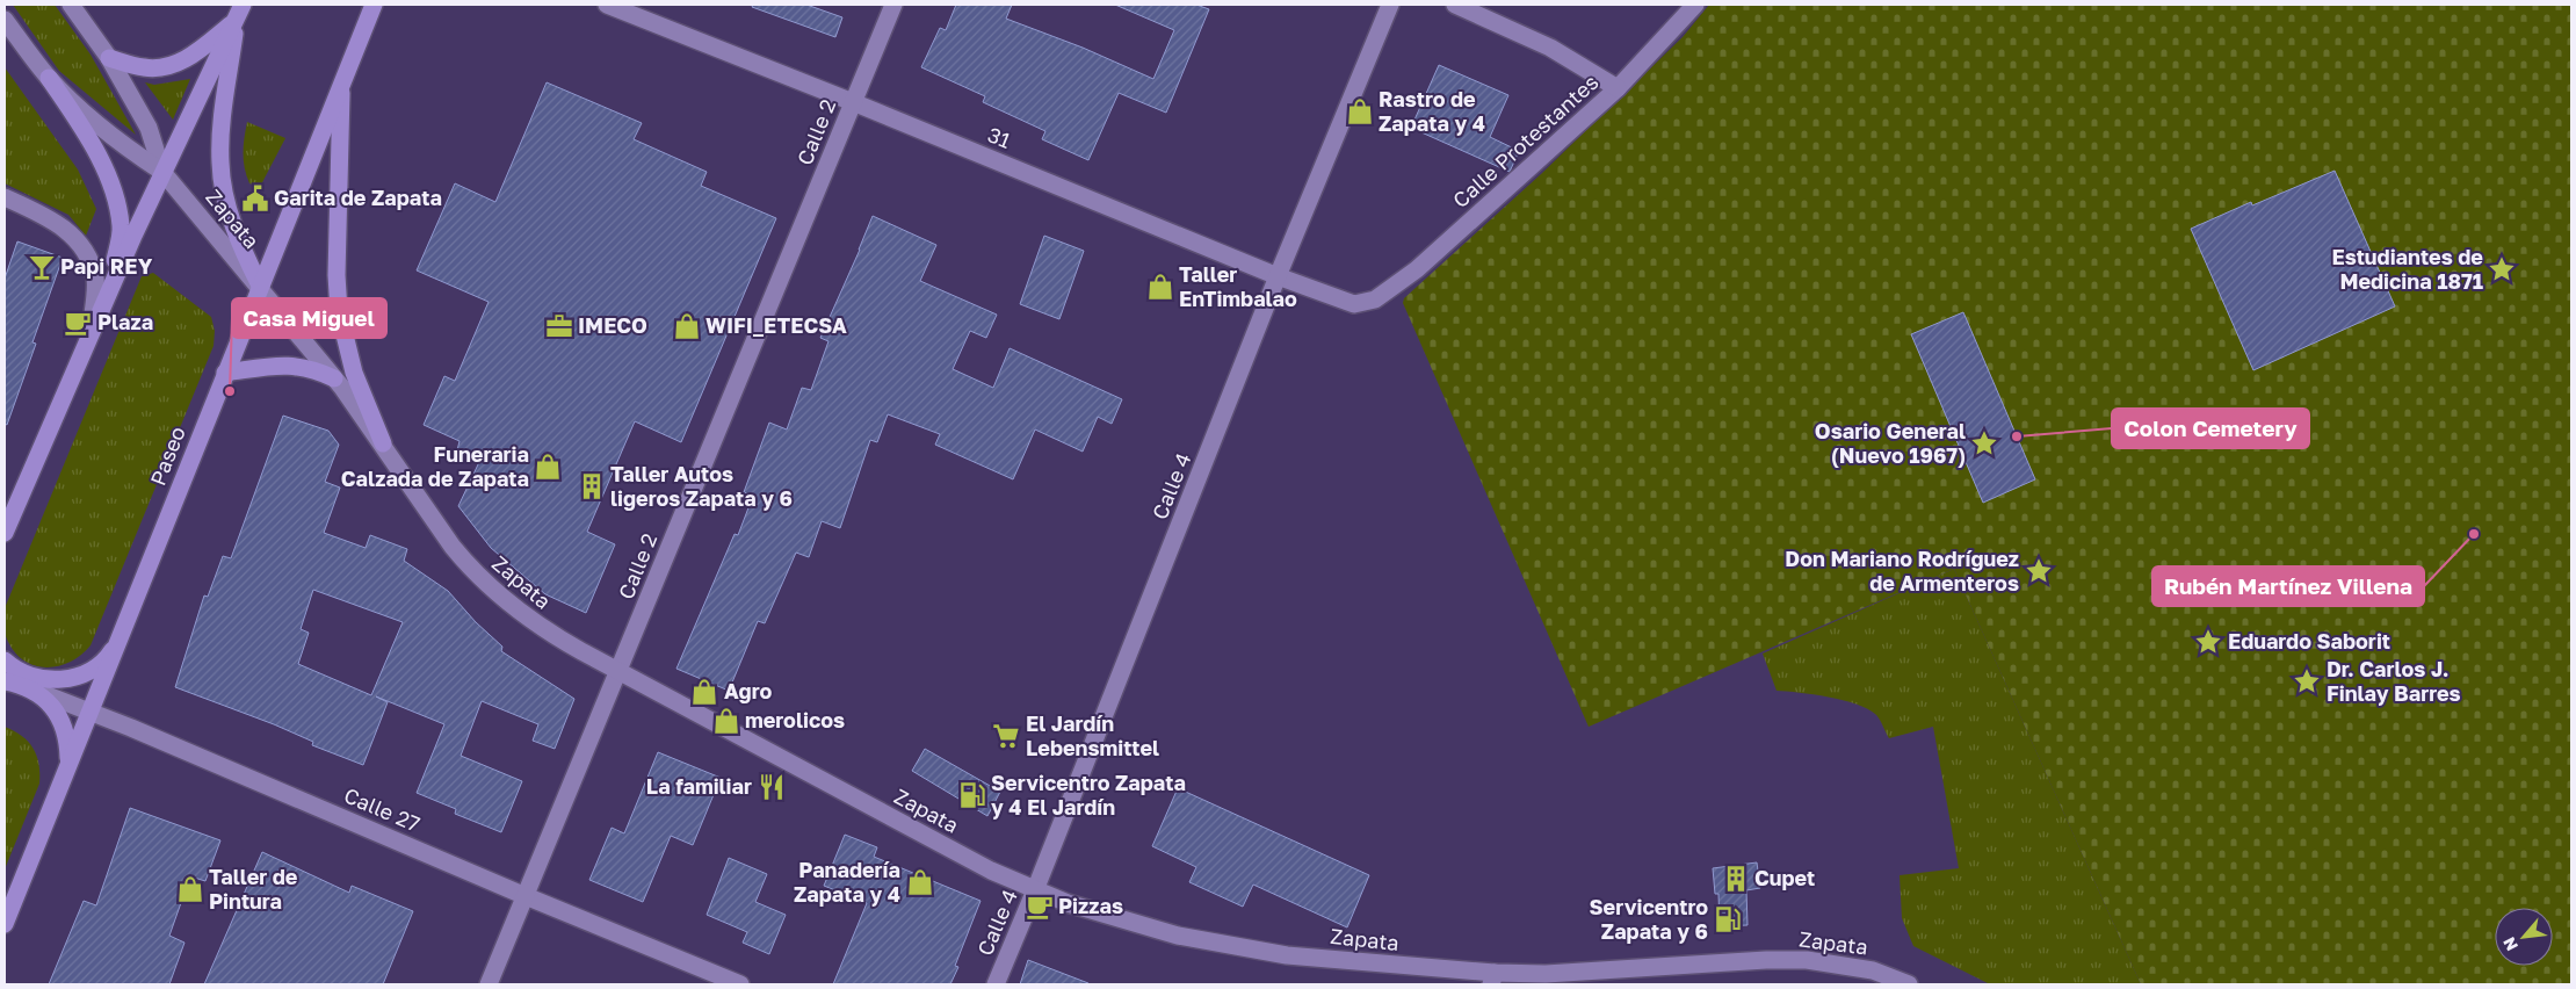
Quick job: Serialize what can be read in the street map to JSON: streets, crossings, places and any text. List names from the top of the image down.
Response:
{
  "streets": {
    "main road": ["Paseo"],
    "street": [
      "Calle 2",
      "31",
      "Calle Protestantes",
      "Zapata",
      "Calle 4",
      "Calle 27"
    ]
  },
  "crossings": [
    ["Calle 2", "31"],
    ["Calle 2", "Zapata"],
    ["Calle 2", "Calle 27"],
    ["31", "Calle Protestantes"],
    ["31", "Calle 4"],
    ["Zapata", "Paseo"],
    ["Zapata", "Calle 4"],
    ["Paseo", "Calle 27"]
  ],
  "places": {
    "shop": [
      "Rastro de Zapata y 4",
      "Taller EnTimbalao",
      "WIFI_ETECSA",
      "Funeraria Calzada de Zapata",
      "Agro",
      "merolicos",
      "Panadería Zapata y 4",
      "Taller de Pintura"
    ],
    "public building": ["Garita de Zapata"],
    "bar": ["Papi REY"],
    "place": [
      "Estudiantes de Medicina 1871",
      "Osario General (Nuevo 1967)",
      "Don Mariano Rodríguez de Armenteros",
      "Eduardo Saborit",
      "Dr. Carlos J. Finlay Barres"
    ],
    "cafe": ["Plaza", "Pizzas"],
    "office": ["IMECO"],
    "other": ["Casa Miguel", "Colon Cemetery", "Rubén Martínez Villena"],
    "building": ["Taller Autos ligeros Zapata y 6", "Cupet"],
    "supermarket": ["El Jardín Lebensmittel"],
    "restaurant": ["La familiar"],
    "fuel station": ["Servicentro Zapata y 4 El Jardín", "Servicentro Zapata y 6"]
  },
  "north": "bottom left"
}
